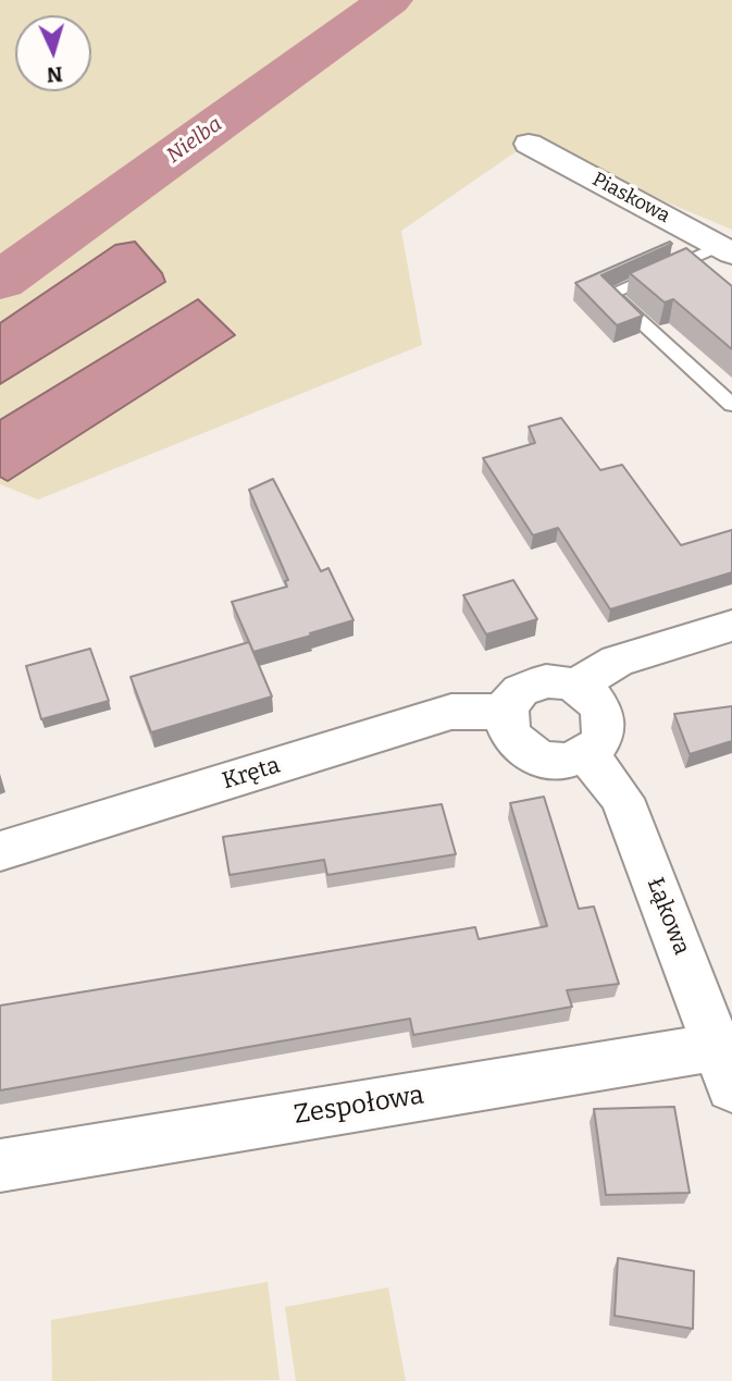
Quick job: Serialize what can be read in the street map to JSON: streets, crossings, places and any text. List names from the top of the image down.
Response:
{
  "streets": {
    "street": [
      "Piaskowa",
      "Kręta",
      "Łąkowa",
      "Zespołowa"
    ]
  },
  "crossings": [
    ["Kręta", "Łąkowa"],
    ["Łąkowa", "Zespołowa"]
  ],
  "water": ["Nielba"],
  "north": "bottom"
}
